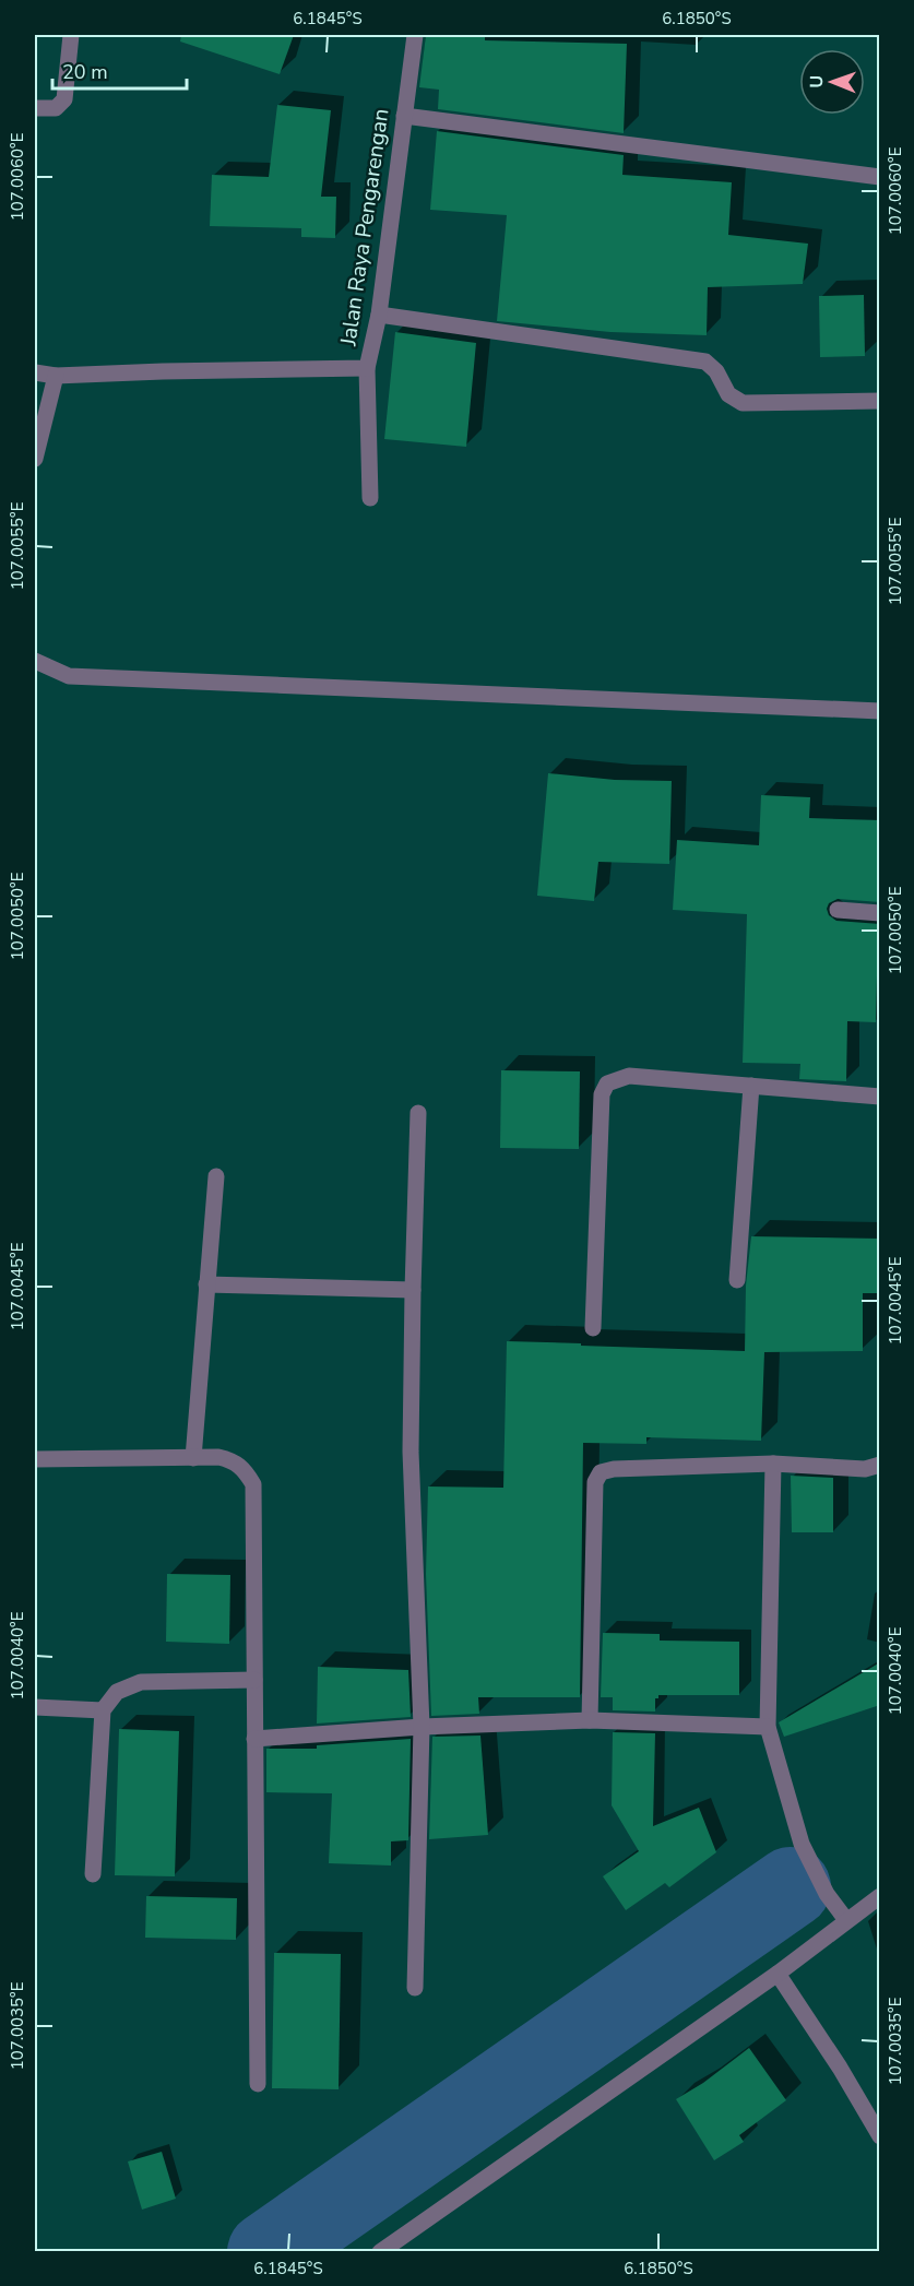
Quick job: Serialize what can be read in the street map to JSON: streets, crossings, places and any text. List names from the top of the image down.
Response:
{
  "streets": {
    "street": ["Jalan Raya Pengarengan"]
  },
  "scale_bar": "20 m",
  "north": "left",
  "coordinates": [
    "6.1845°S",
    "6.1850°S",
    "107.0060°E",
    "107.0055°E",
    "107.0050°E",
    "107.0045°E",
    "107.0040°E",
    "107.0035°E"
  ]
}
